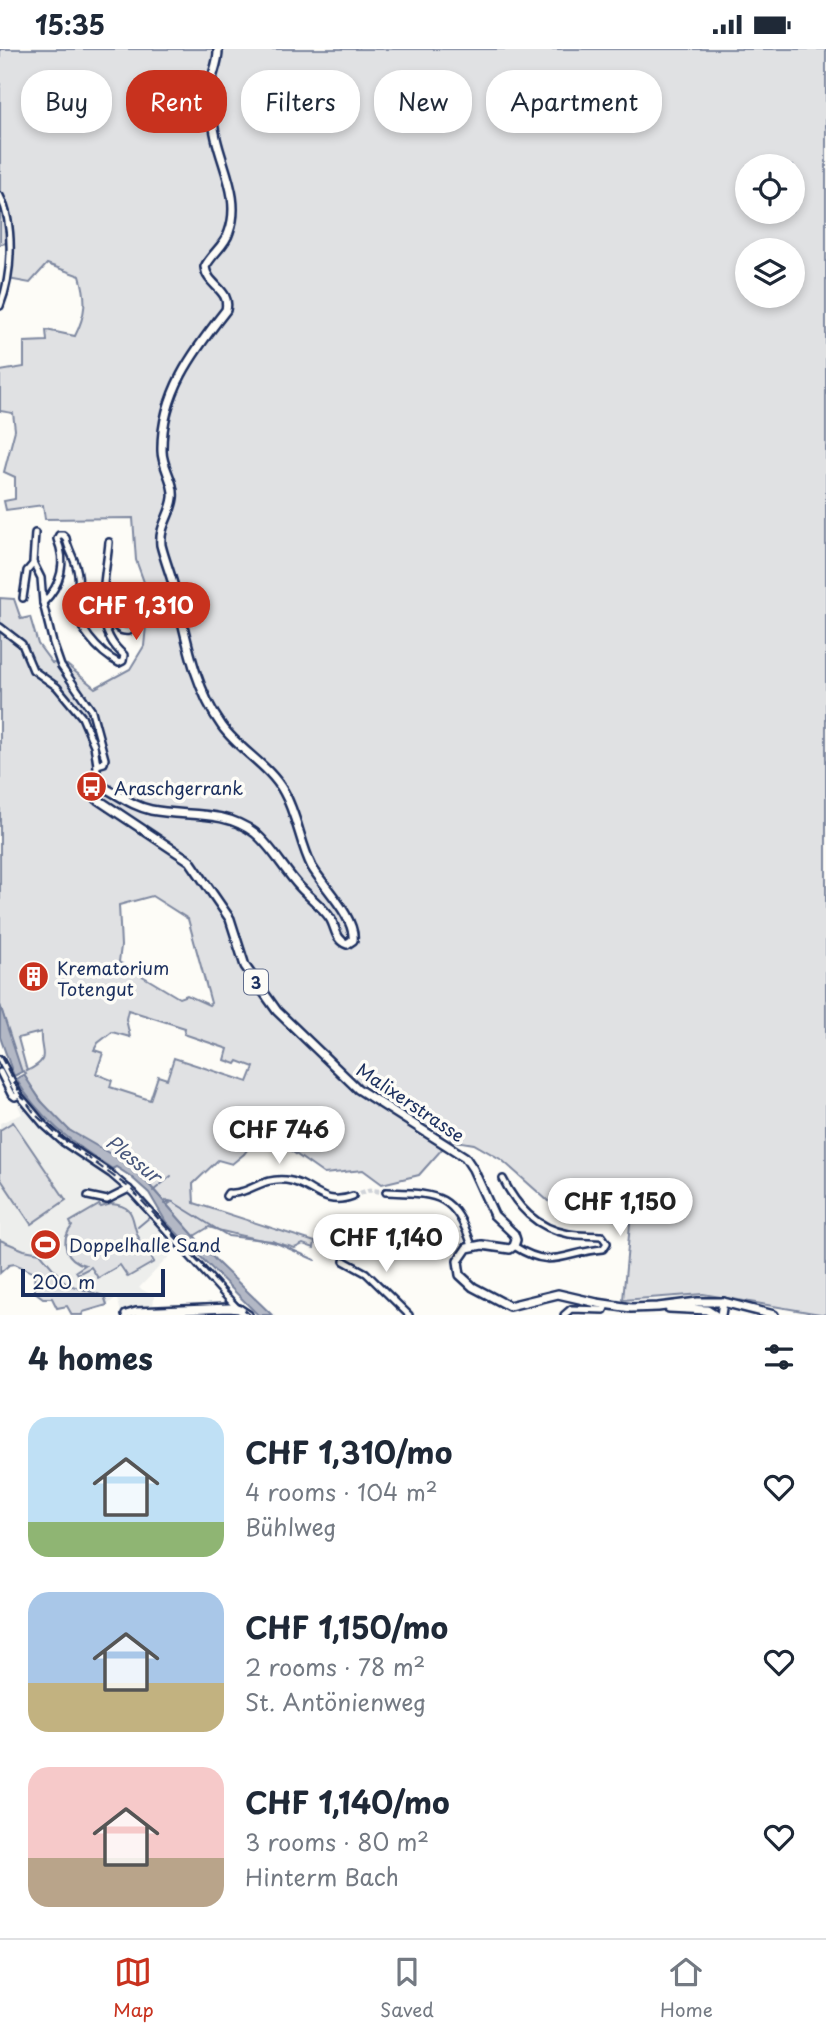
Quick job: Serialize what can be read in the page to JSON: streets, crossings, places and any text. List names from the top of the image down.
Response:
{
  "streets": {
    "main road": ["3", "Malixerstrasse"]
  },
  "water": ["Plessur"],
  "places": {
    "bus stop": ["Araschgerrank"],
    "building": ["Krematorium Totengut"],
    "sports": ["Doppelhalle Sand"]
  },
  "scale_bar": "200 m",
  "page": {
    "status": "15:35",
    "chip": [
      "Buy",
      "Rent",
      "Filters",
      "New",
      "Apartment"
    ],
    "price": [
      "CHF 1,310",
      "CHF 746",
      "CHF 1,150",
      "CHF 1,140"
    ],
    "scale": "200 m",
    "heading": "4 homes",
    "list": [
      {
        "name": "CHF 1,310/mo",
        "note": "4 rooms · 104 m² · Bühlweg"
      },
      {
        "name": "CHF 1,150/mo",
        "note": "2 rooms · 78 m² · St. Antönienweg"
      },
      {
        "name": "CHF 1,140/mo",
        "note": "3 rooms · 80 m² · Hinterm Bach"
      }
    ],
    "tabs": ["Map", "Saved", "Home"]
  }
}
